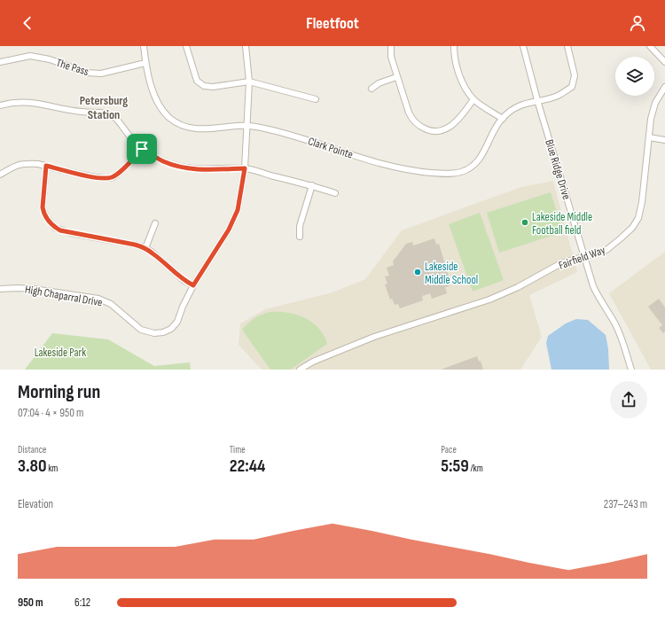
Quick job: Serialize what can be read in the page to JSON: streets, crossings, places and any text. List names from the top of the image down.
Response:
{
  "streets": {
    "street": [
      "The Pass",
      "Clark Pointe",
      "Blue Ridge Drive",
      "Fairfield Way",
      "High Chaparral Drive"
    ]
  },
  "crossings": [
    ["The Pass", "Clark Pointe"],
    ["Clark Pointe", "Blue Ridge Drive"],
    ["Clark Pointe", "High Chaparral Drive"],
    ["Blue Ridge Drive", "Fairfield Way"]
  ],
  "districts": ["Petersburg Station"],
  "parks": ["Lakeside Park"],
  "places": ["Lakeside Middle Football field", "Lakeside Middle School"],
  "page": {
    "header": "Fleetfoot",
    "heading": ["Morning run", "07:04 · 4 × 950 m"],
    "stats": [
      ["Distance", "3.80 km"],
      ["Time", "22:44"],
      ["Pace", "5:59 /km"]
    ],
    "chart": ["Elevation", "237–243 m"],
    "list": [
      {
        "name": "950 m",
        "note": "6:12"
      }
    ]
  }
}
